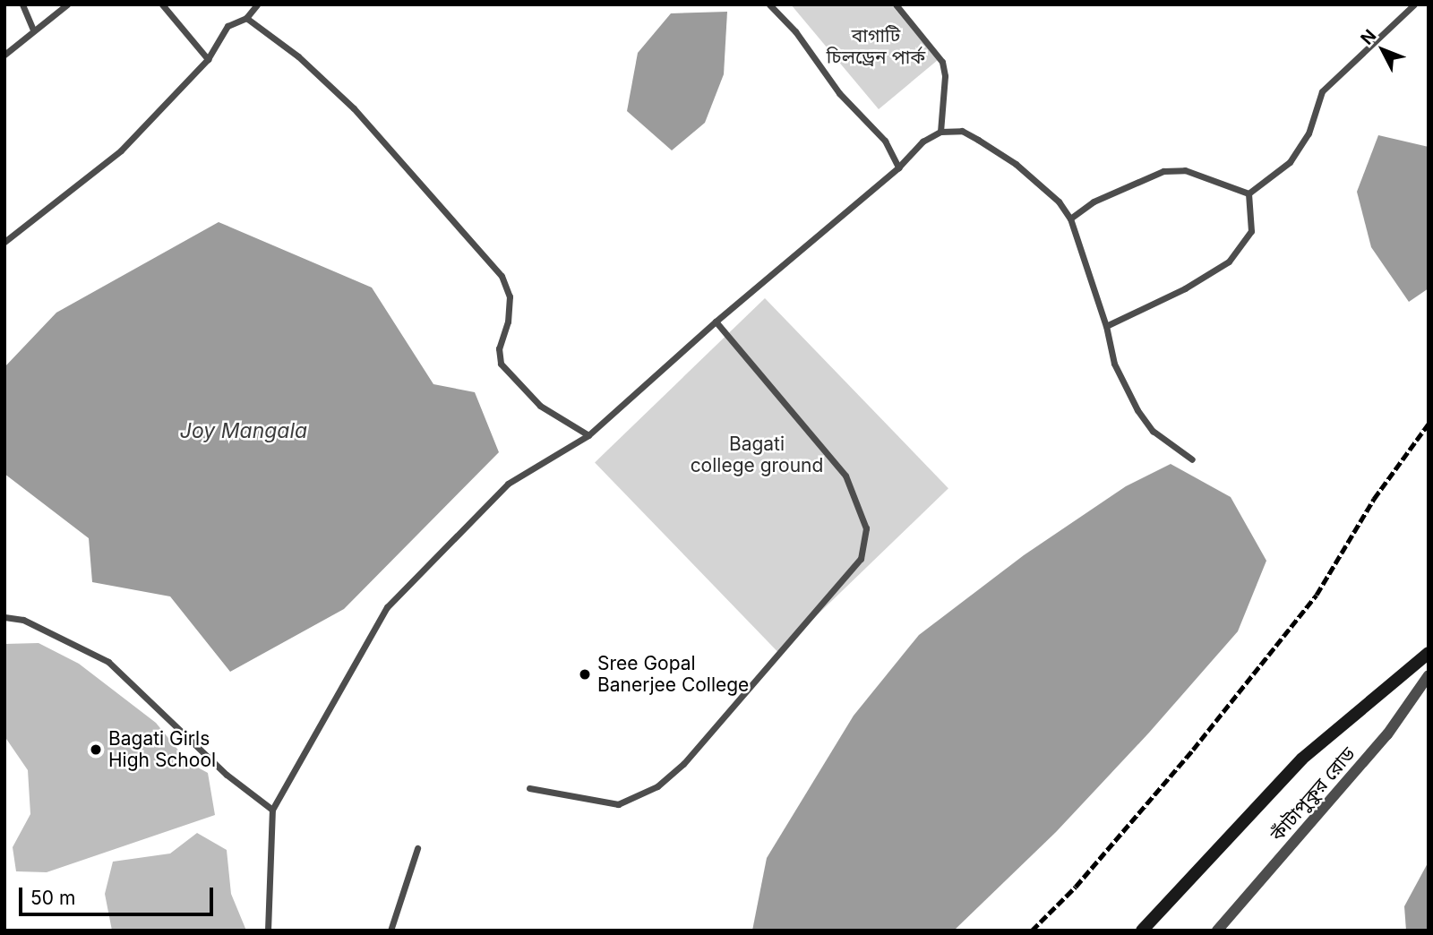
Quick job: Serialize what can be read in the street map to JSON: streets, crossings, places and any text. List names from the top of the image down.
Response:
{
  "streets": {
    "street": ["কাঁটাপুকুর রোড"]
  },
  "water": ["Joy Mangala"],
  "parks": ["বাগাটি চিলড্রেন পার্ক", "Bagati college ground"],
  "places": ["Sree Gopal Banerjee College", "Bagati Girls High School"],
  "scale_bar": "50 m",
  "north": "top left"
}
